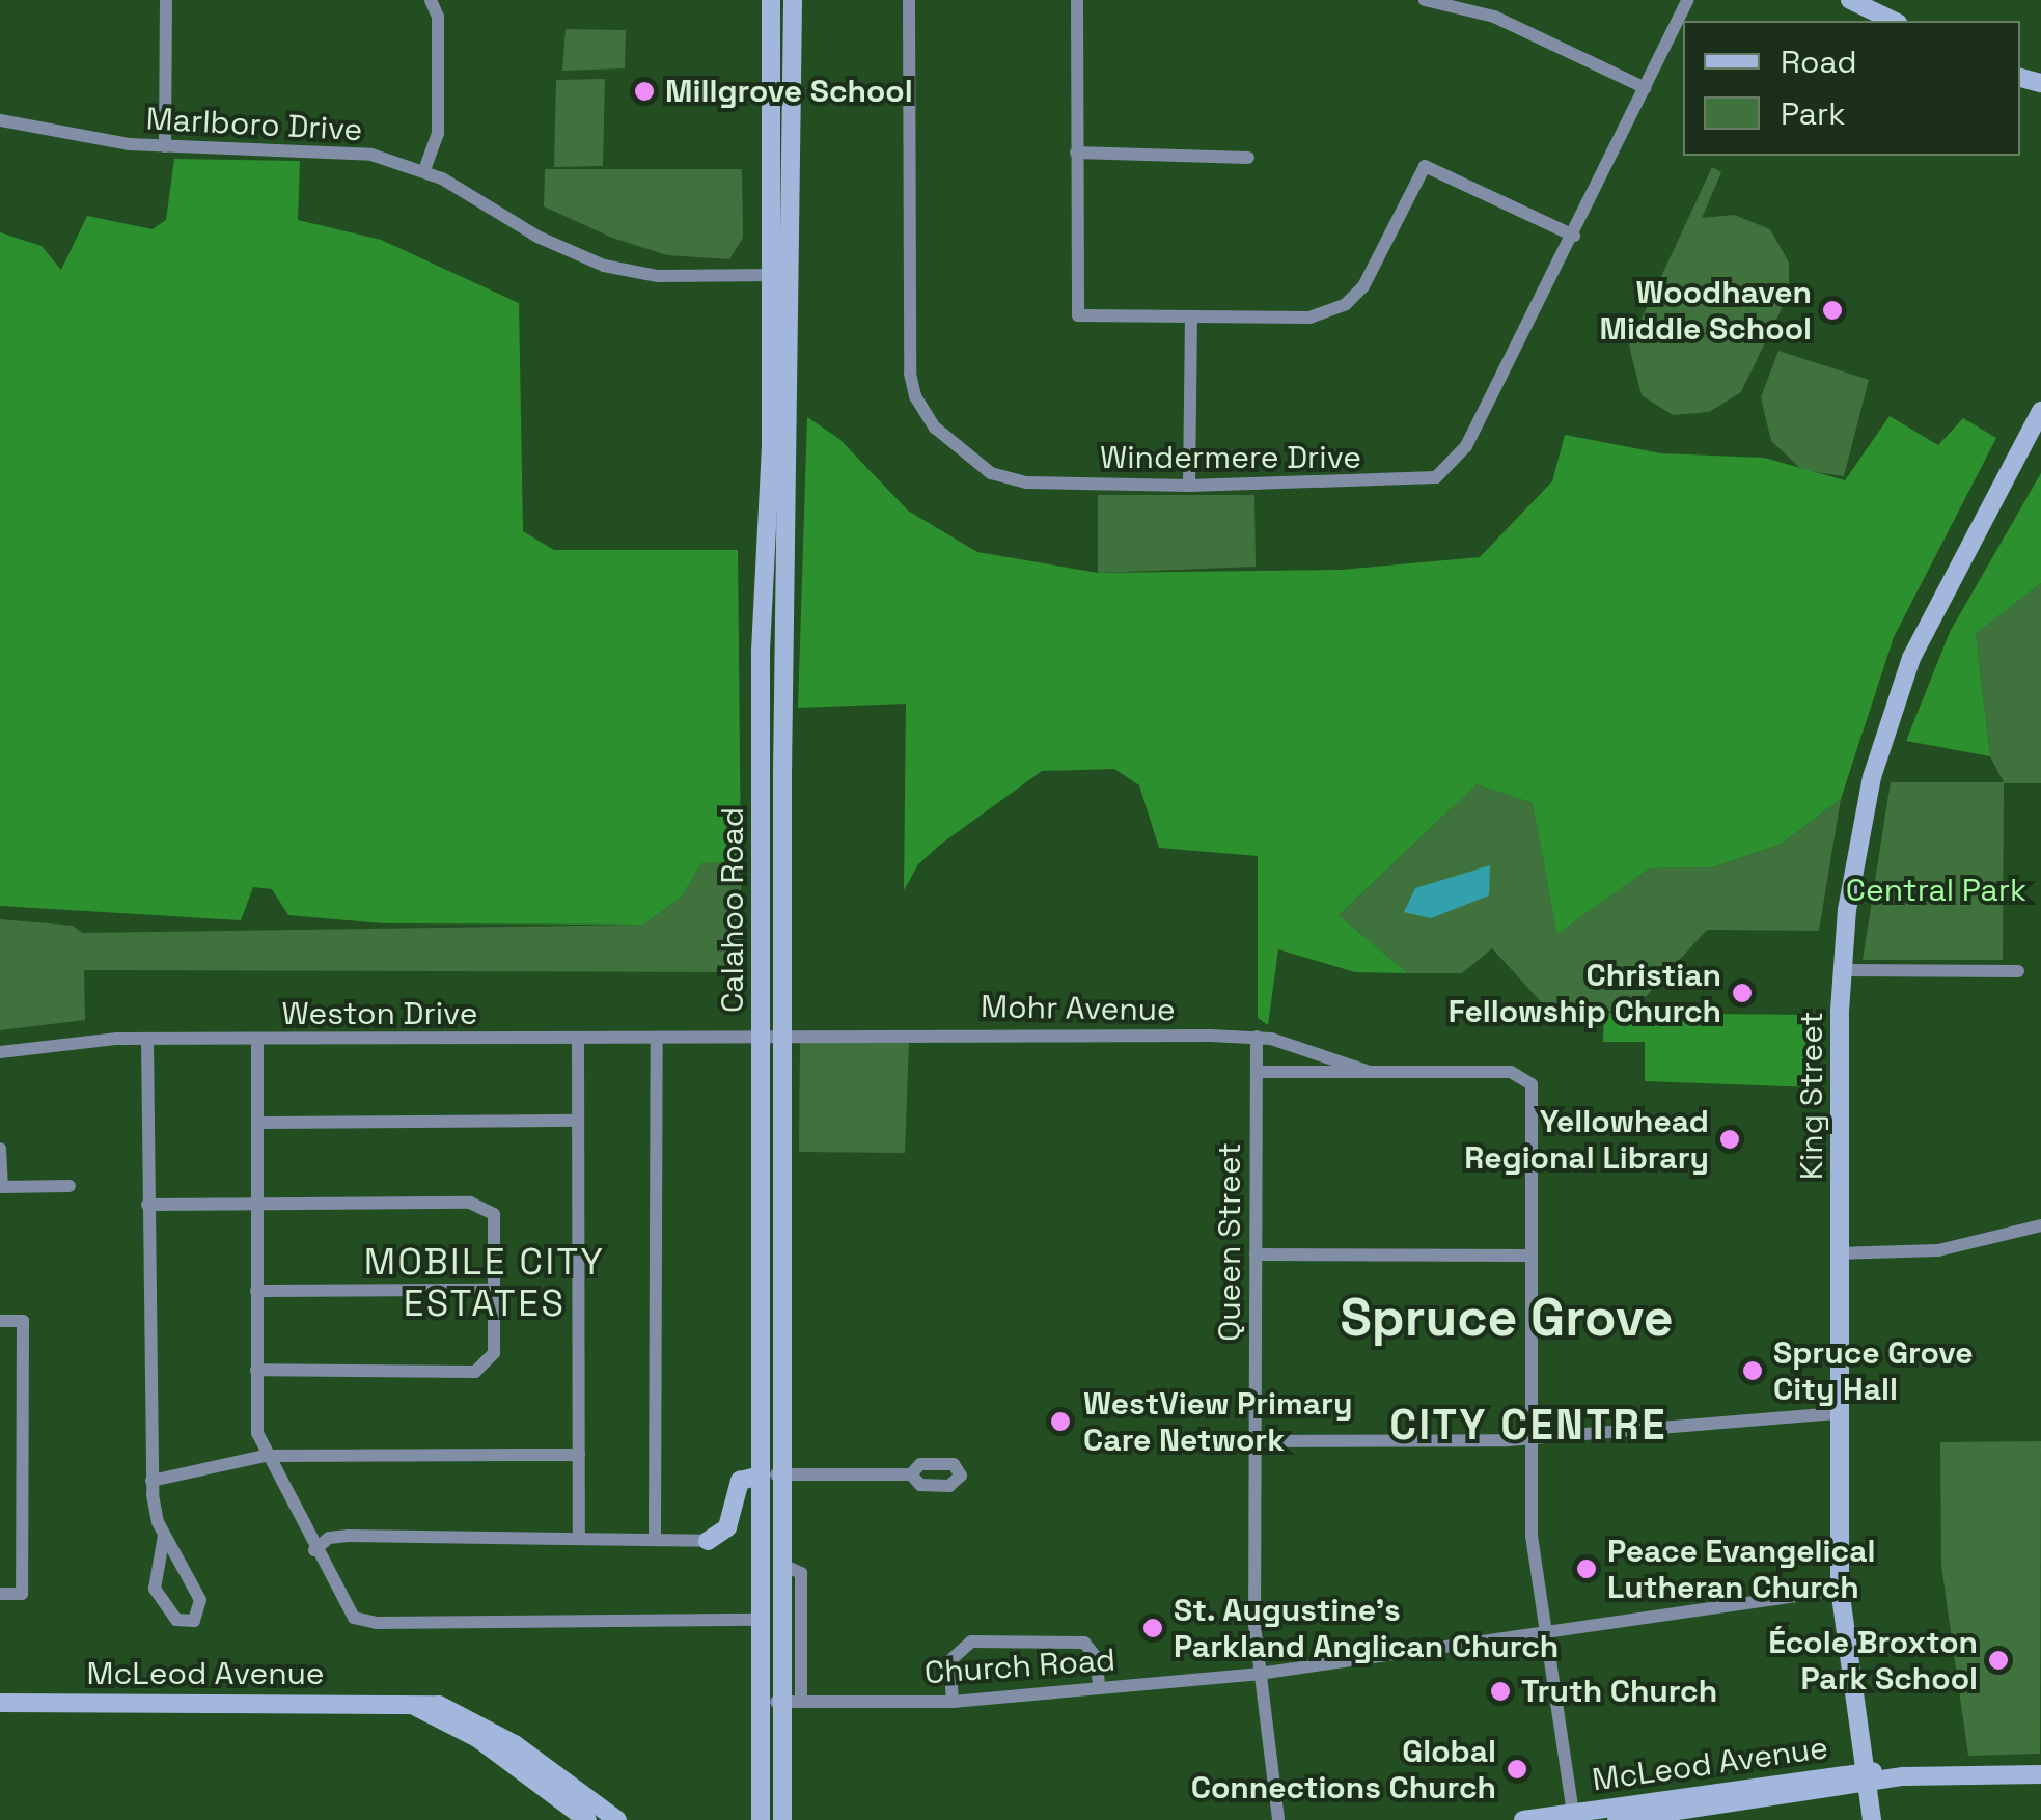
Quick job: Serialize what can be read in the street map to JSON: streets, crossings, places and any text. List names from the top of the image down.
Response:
{
  "streets": {
    "main road": ["Calahoo Road", "King Street", "McLeod Avenue"],
    "street": [
      "Marlboro Drive",
      "Windermere Drive",
      "Mohr Avenue",
      "Weston Drive",
      "Queen Street",
      "Church Road"
    ]
  },
  "crossings": [
    ["Marlboro Drive", "Calahoo Road"],
    ["Calahoo Road", "Mohr Avenue"],
    ["Calahoo Road", "Weston Drive"],
    ["Calahoo Road", "Church Road"],
    ["Mohr Avenue", "Weston Drive"],
    ["Mohr Avenue", "Queen Street"],
    ["King Street", "Church Road"],
    ["King Street", "McLeod Avenue"],
    ["Queen Street", "Church Road"]
  ],
  "districts": ["MOBILE CITY ESTATES", "Spruce Grove", "CITY CENTRE"],
  "parks": ["Central Park"],
  "places": [
    "Millgrove School",
    "Woodhaven Middle School",
    "Christian Fellowship Church",
    "Yellowhead Regional Library",
    "Spruce Grove City Hall",
    "WestView Primary Care Network",
    "Peace Evangelical Lutheran Church",
    "St. Augustine’s Parkland Anglican Church",
    "École Broxton Park School",
    "Truth Church",
    "Global Connections Church"
  ],
  "legend": ["Road", "Park"]
}
